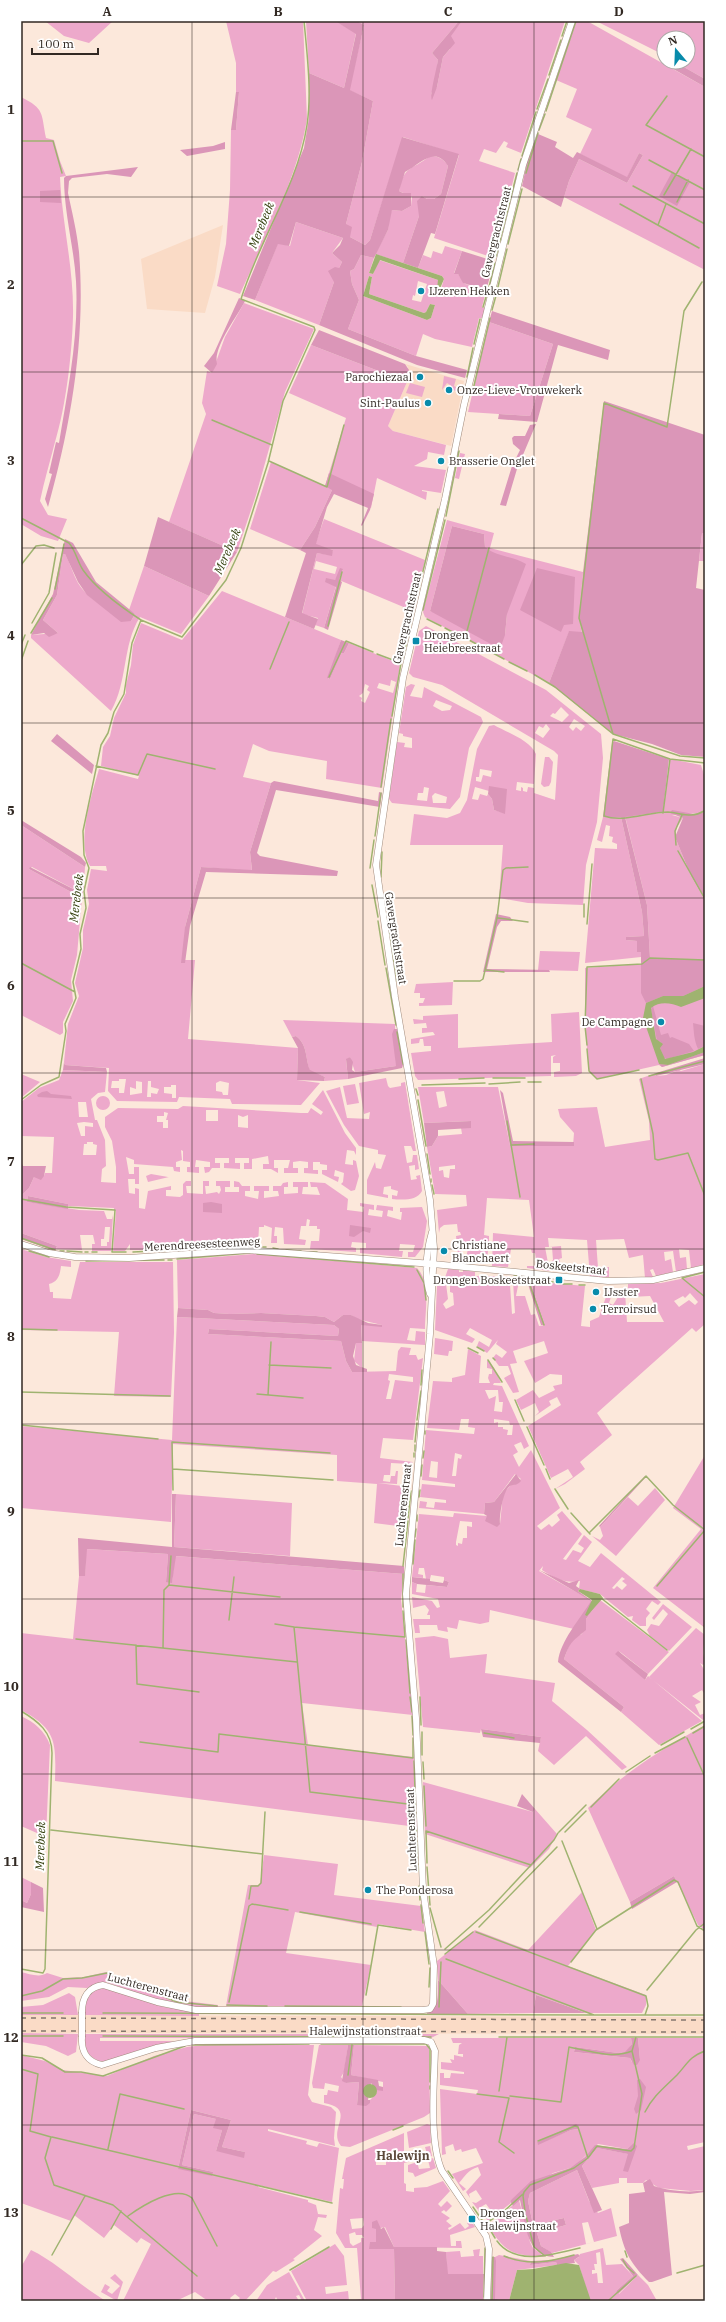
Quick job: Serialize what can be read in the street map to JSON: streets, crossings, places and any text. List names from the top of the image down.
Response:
{
  "streets": {
    "street": [
      "Gavergrachtstraat",
      "Merendreesesteenweg",
      "Boskeetstraat",
      "Luchterenstraat",
      "Halewijnstationstraat"
    ]
  },
  "crossings": [
    ["Gavergrachtstraat", "Merendreesesteenweg"],
    ["Gavergrachtstraat", "Boskeetstraat"],
    ["Gavergrachtstraat", "Luchterenstraat"],
    ["Merendreesesteenweg", "Boskeetstraat"],
    ["Merendreesesteenweg", "Luchterenstraat"],
    ["Boskeetstraat", "Luchterenstraat"],
    ["Luchterenstraat", "Halewijnstationstraat"]
  ],
  "districts": ["Halewijn"],
  "water": ["Merebeek"],
  "places": {
    "other": [
      "IJzeren Hekken",
      "Parochiezaal",
      "Onze-Lieve-Vrouwekerk",
      "Sint-Paulus",
      "Brasserie Onglet",
      "De Campagne",
      "Christiane Blanchaert",
      "IJsster",
      "Terroirsud",
      "The Ponderosa"
    ],
    "transit": ["Drongen Heiebreestraat", "Drongen Boskeetstraat", "Drongen Halewijnstraat"]
  },
  "scale_bar": "100 m",
  "north": "top",
  "grid": {
    "columns": [
      "A",
      "B",
      "C",
      "D"
    ],
    "rows": [
      "1",
      "2",
      "3",
      "4",
      "5",
      "6",
      "7",
      "8",
      "9",
      "10",
      "11",
      "12",
      "13"
    ]
  }
}
